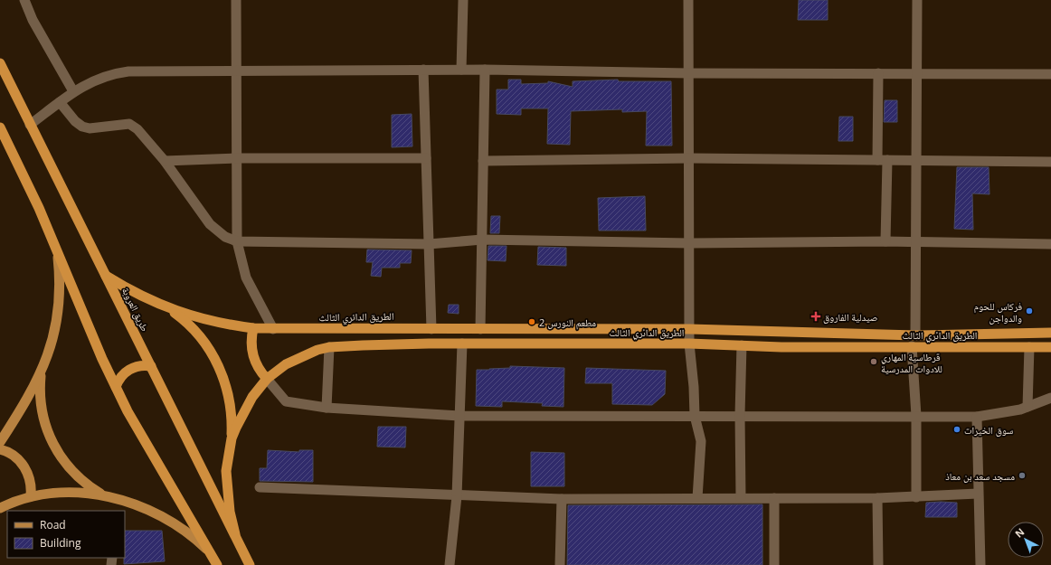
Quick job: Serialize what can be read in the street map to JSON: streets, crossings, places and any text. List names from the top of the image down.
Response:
{
  "streets": {
    "highway": ["طريق العروبة", "الطريق الدائري الثالث"]
  },
  "crossings": [
    ["طريق العروبة", "الطريق الدائري الثالث"]
  ],
  "places": {
    "other": [
      "فركاس للحوم والدواجن",
      "مطعم النورس 2",
      "قرطاسية المهاري للادوات المدرسية",
      "سوق الخيرات",
      "مسجد سعد بن معاذ"
    ],
    "health": ["صيدلية الفاروق"]
  },
  "legend": ["Road", "Building"],
  "north": "top left"
}
